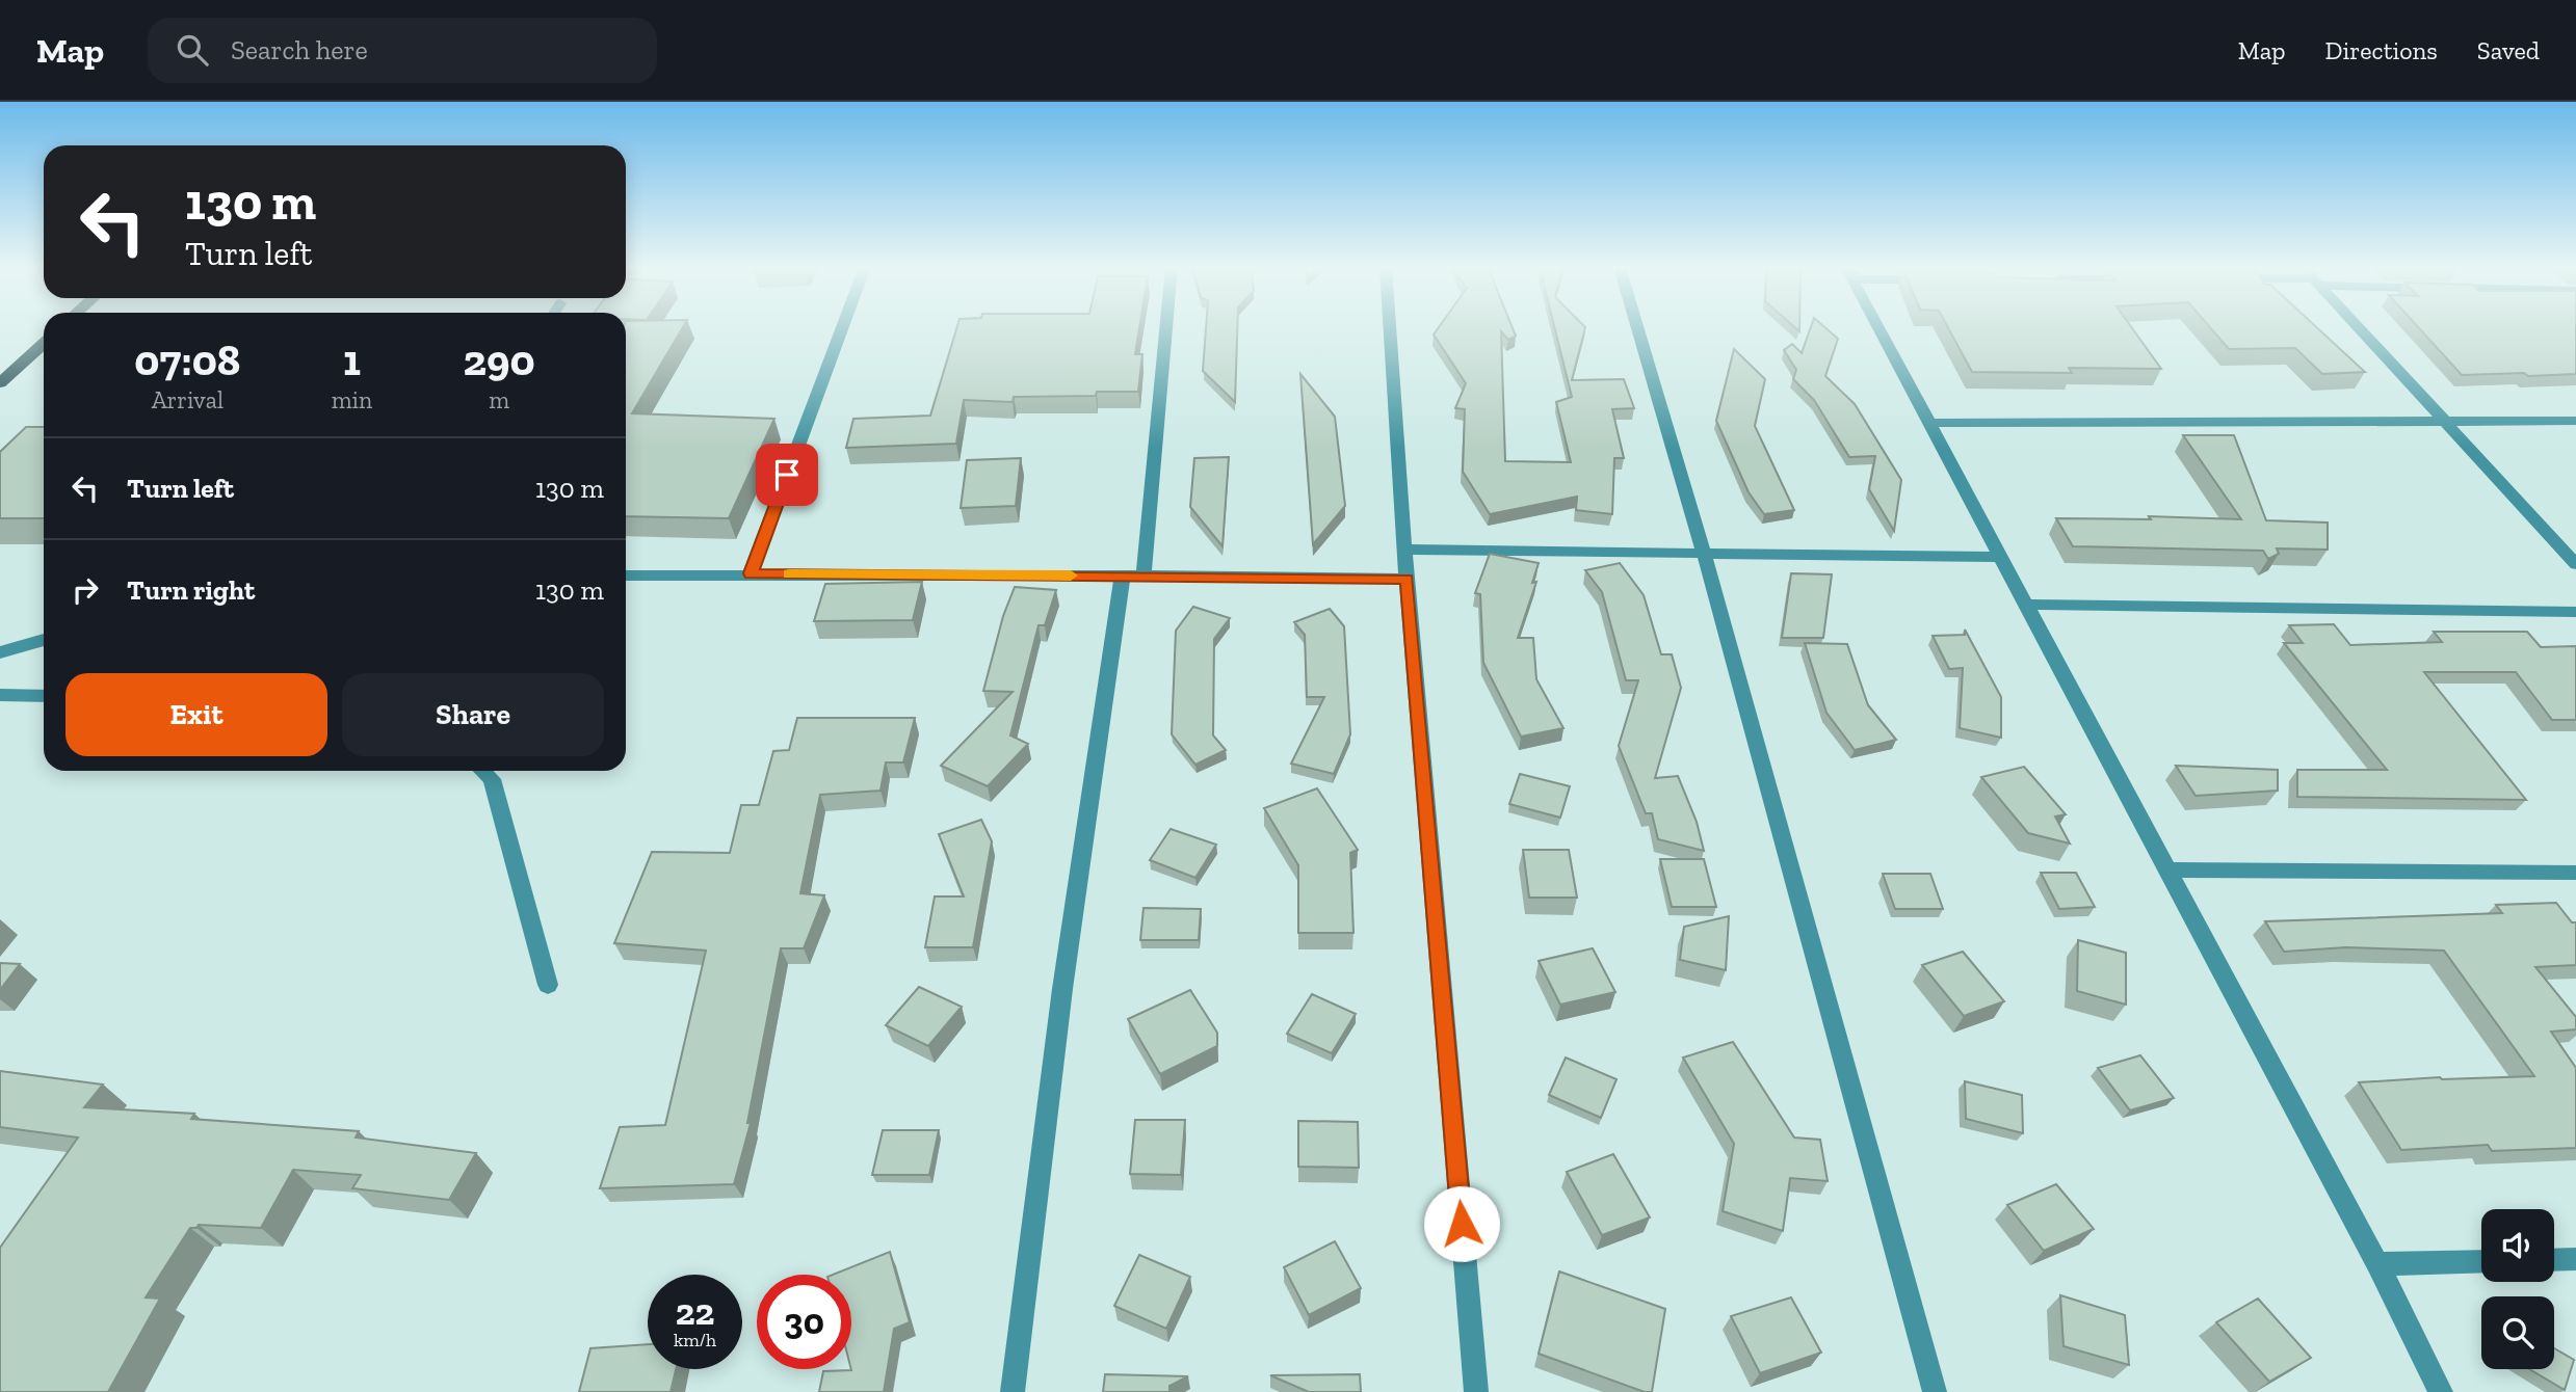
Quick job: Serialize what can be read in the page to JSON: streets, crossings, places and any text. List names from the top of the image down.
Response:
{
  "page": {
    "header": "Map",
    "search": "Search here",
    "nav": ["Map", "Directions", "Saved"],
    "turn": ["130 m", "Turn left"],
    "eta": [
      "07:08",
      "Arrival",
      "1",
      "min",
      "290",
      "m"
    ],
    "list": [
      {
        "name": "Turn left",
        "value": "130 m"
      },
      {
        "name": "Turn right",
        "value": "130 m"
      }
    ],
    "buttons": ["Exit", "Share"],
    "speed": "22 km/h",
    "limit": "30"
  }
}
